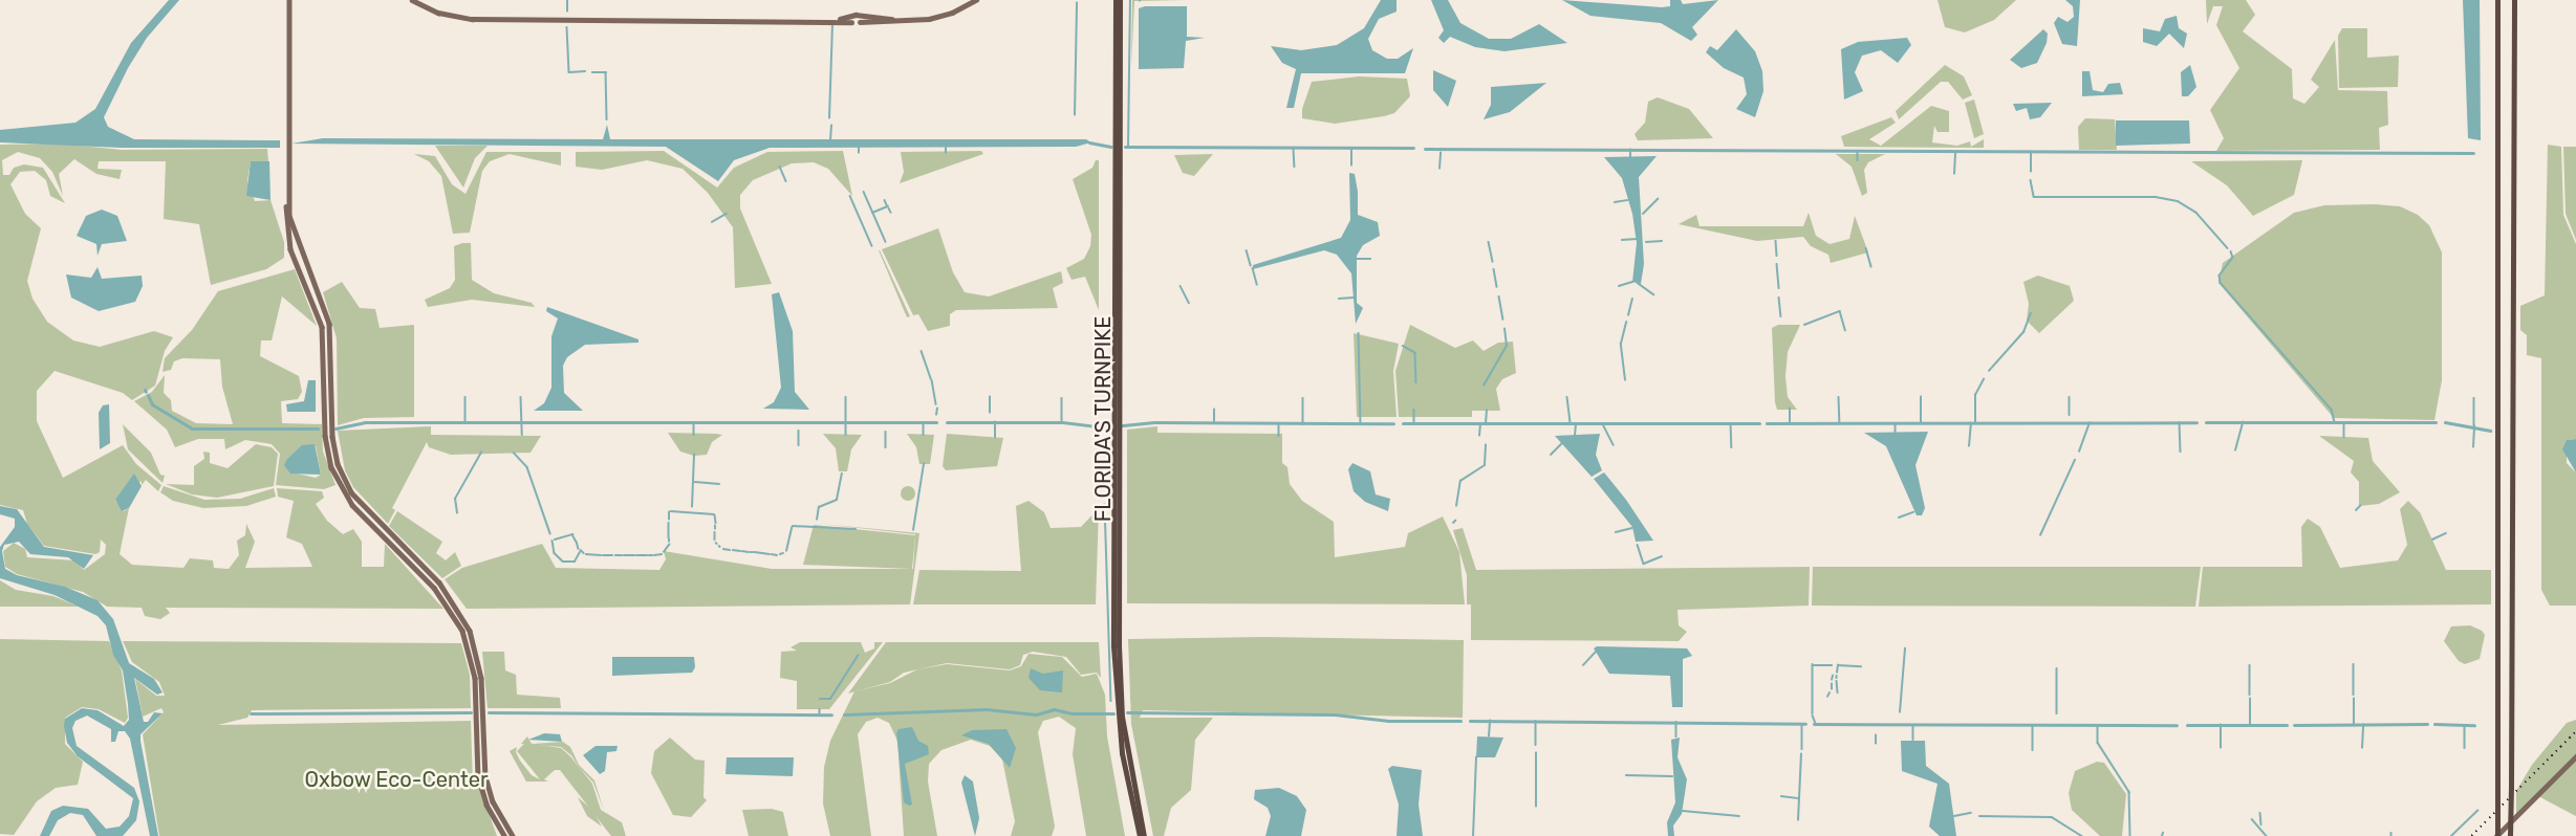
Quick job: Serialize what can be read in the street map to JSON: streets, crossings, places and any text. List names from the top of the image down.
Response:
{
  "streets": {
    "highway": ["FLORIDA'S TURNPIKE"]
  },
  "parks": ["Oxbow Eco-Center"]
}
